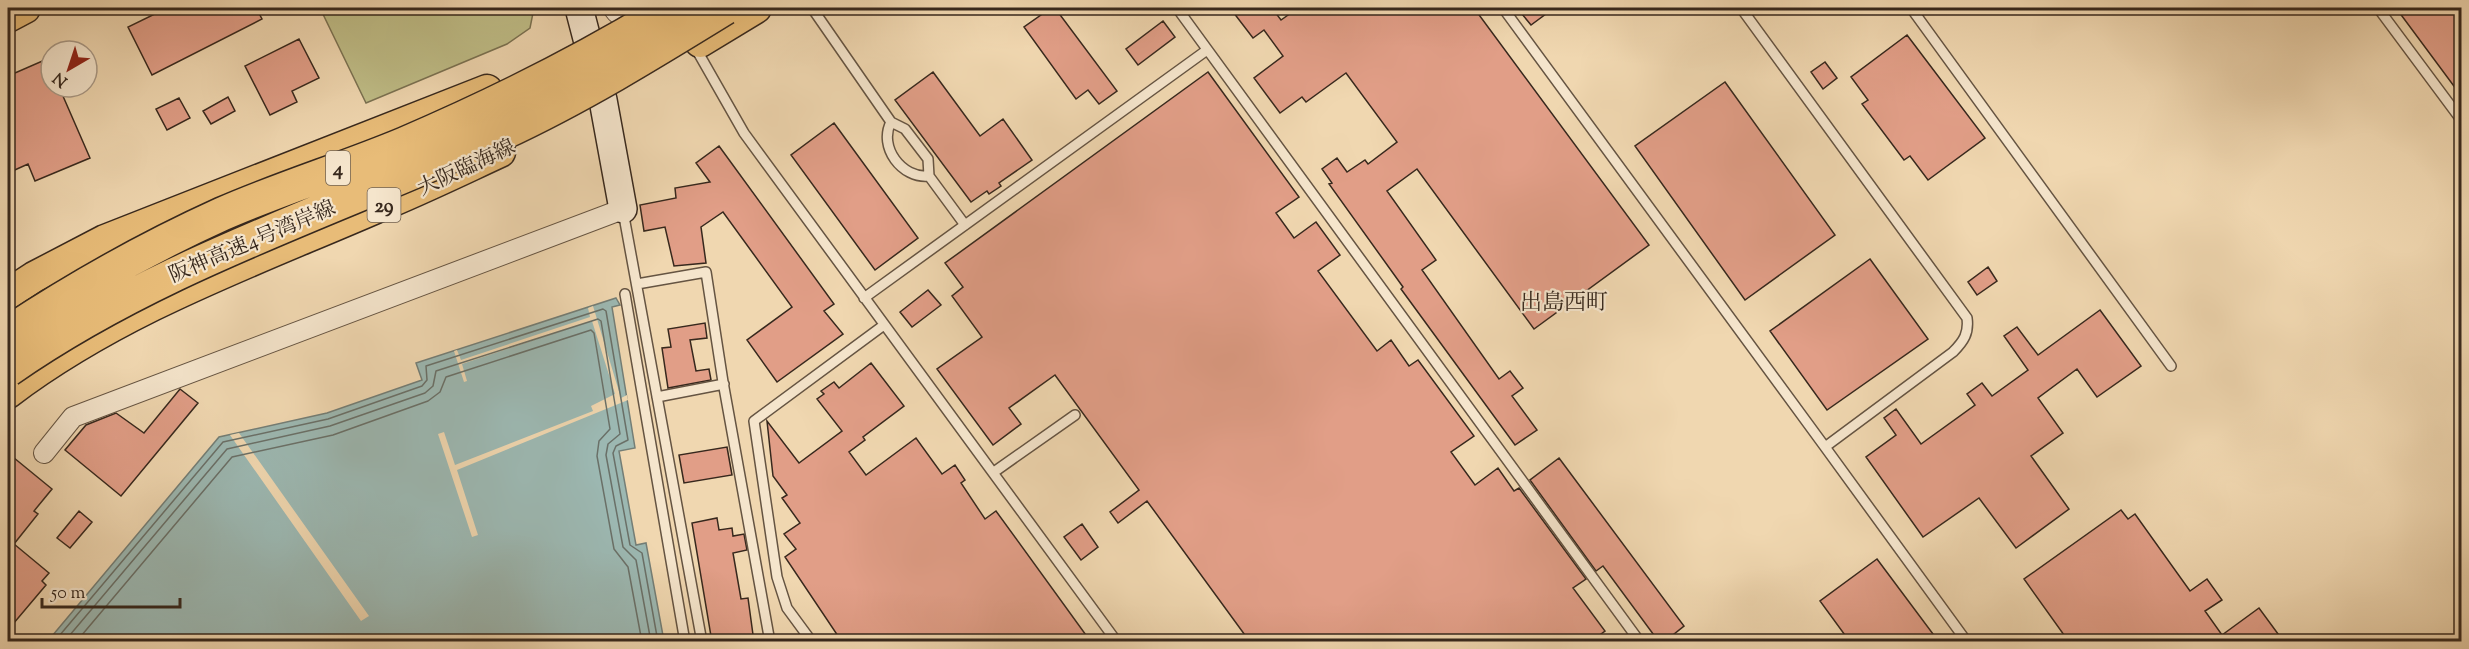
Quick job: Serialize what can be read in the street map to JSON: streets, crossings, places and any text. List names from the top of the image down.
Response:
{
  "streets": {
    "highway": ["4", "阪神高速4号湾岸線"],
    "main road": ["大阪臨海線", "29"]
  },
  "districts": ["出島西町"],
  "scale_bar": "50 m",
  "north": "bottom left"
}
